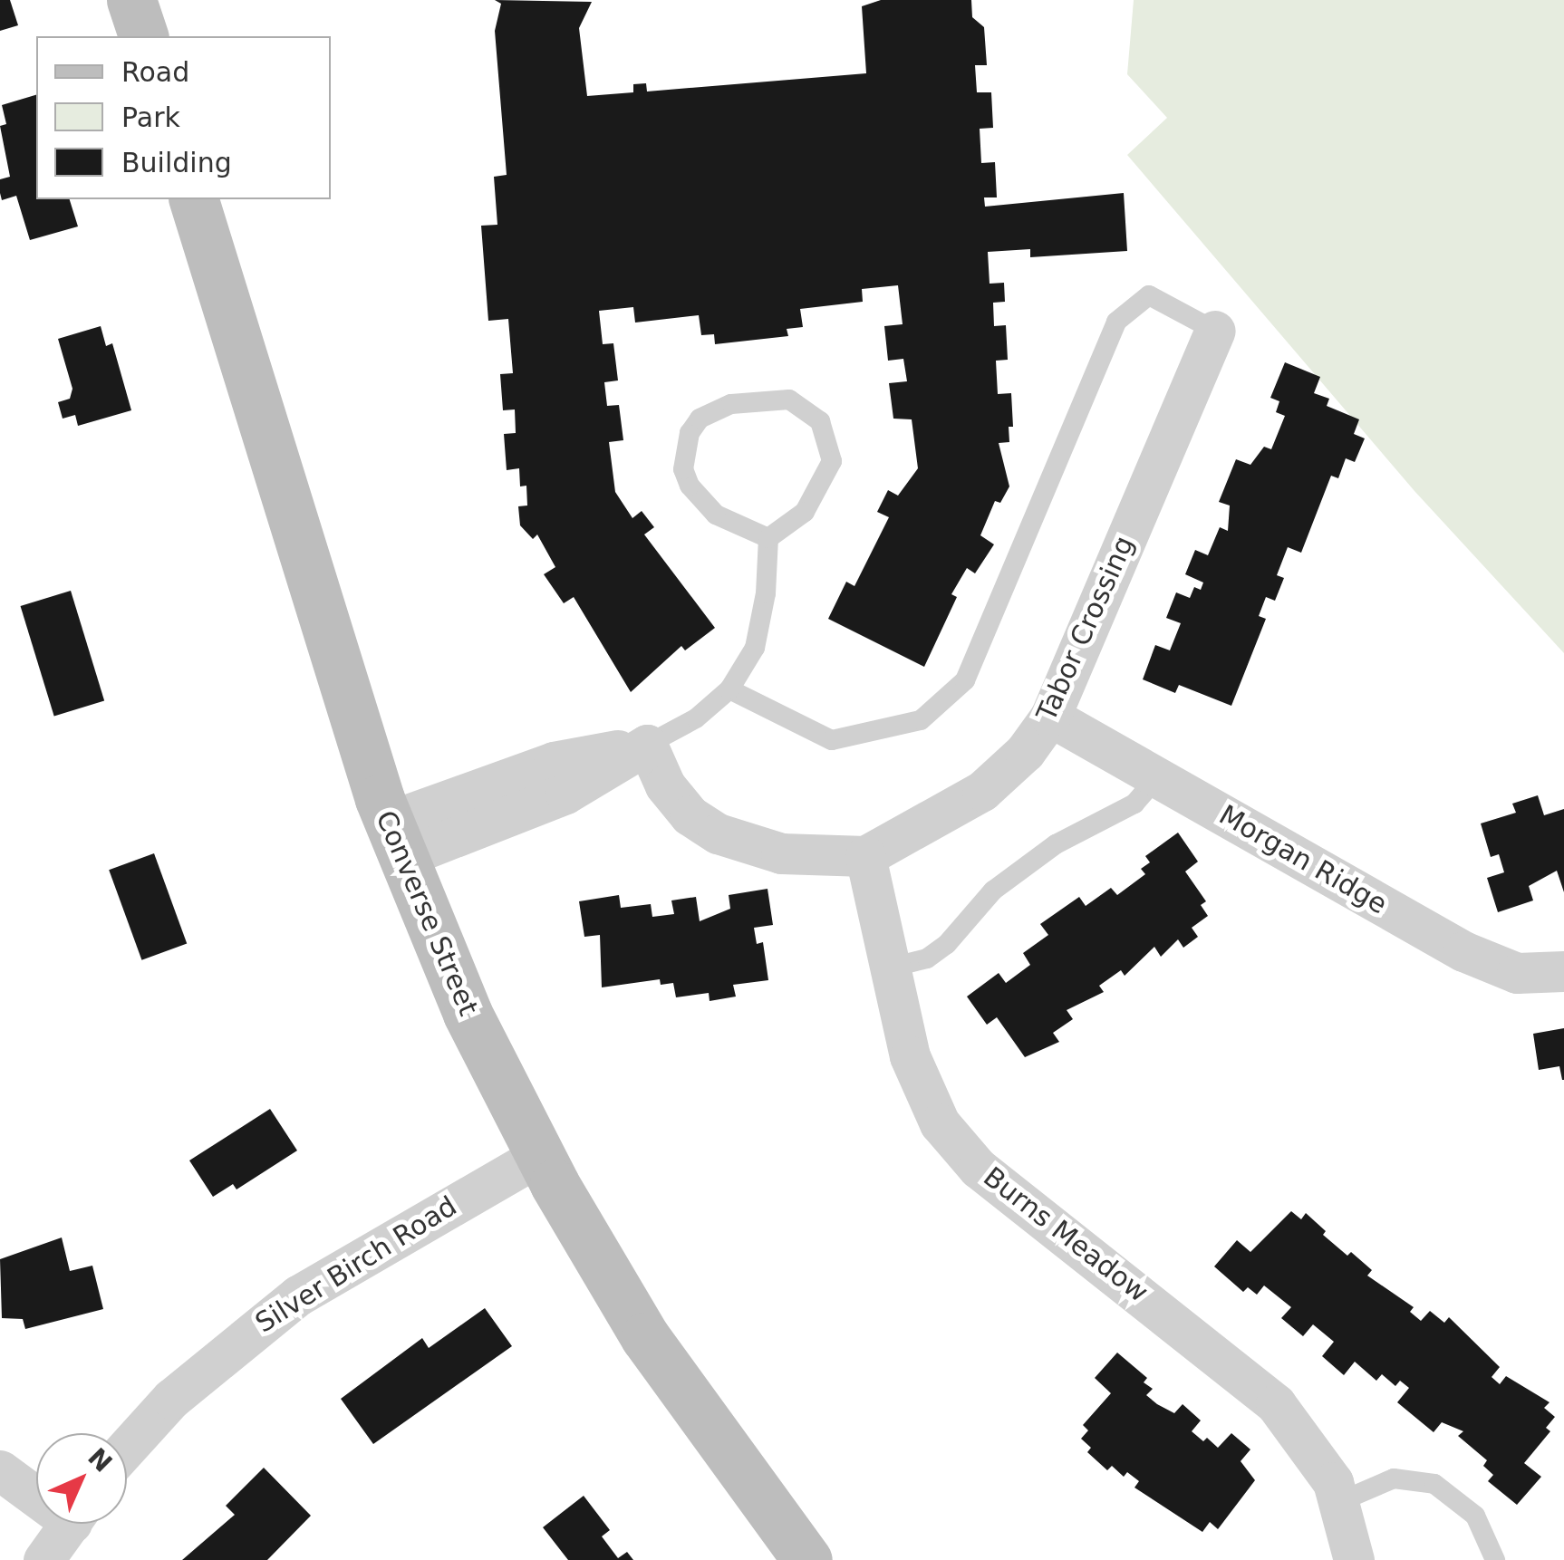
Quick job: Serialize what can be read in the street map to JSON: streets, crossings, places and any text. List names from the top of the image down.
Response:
{
  "streets": {
    "main road": ["Converse Street"],
    "street": [
      "Tabor Crossing",
      "Morgan Ridge",
      "Burns Meadow",
      "Silver Birch Road"
    ]
  },
  "crossings": [
    ["Tabor Crossing", "Morgan Ridge"],
    ["Tabor Crossing", "Burns Meadow"],
    ["Converse Street", "Silver Birch Road"]
  ],
  "legend": ["Road", "Park", "Building"],
  "north": "top right"
}
